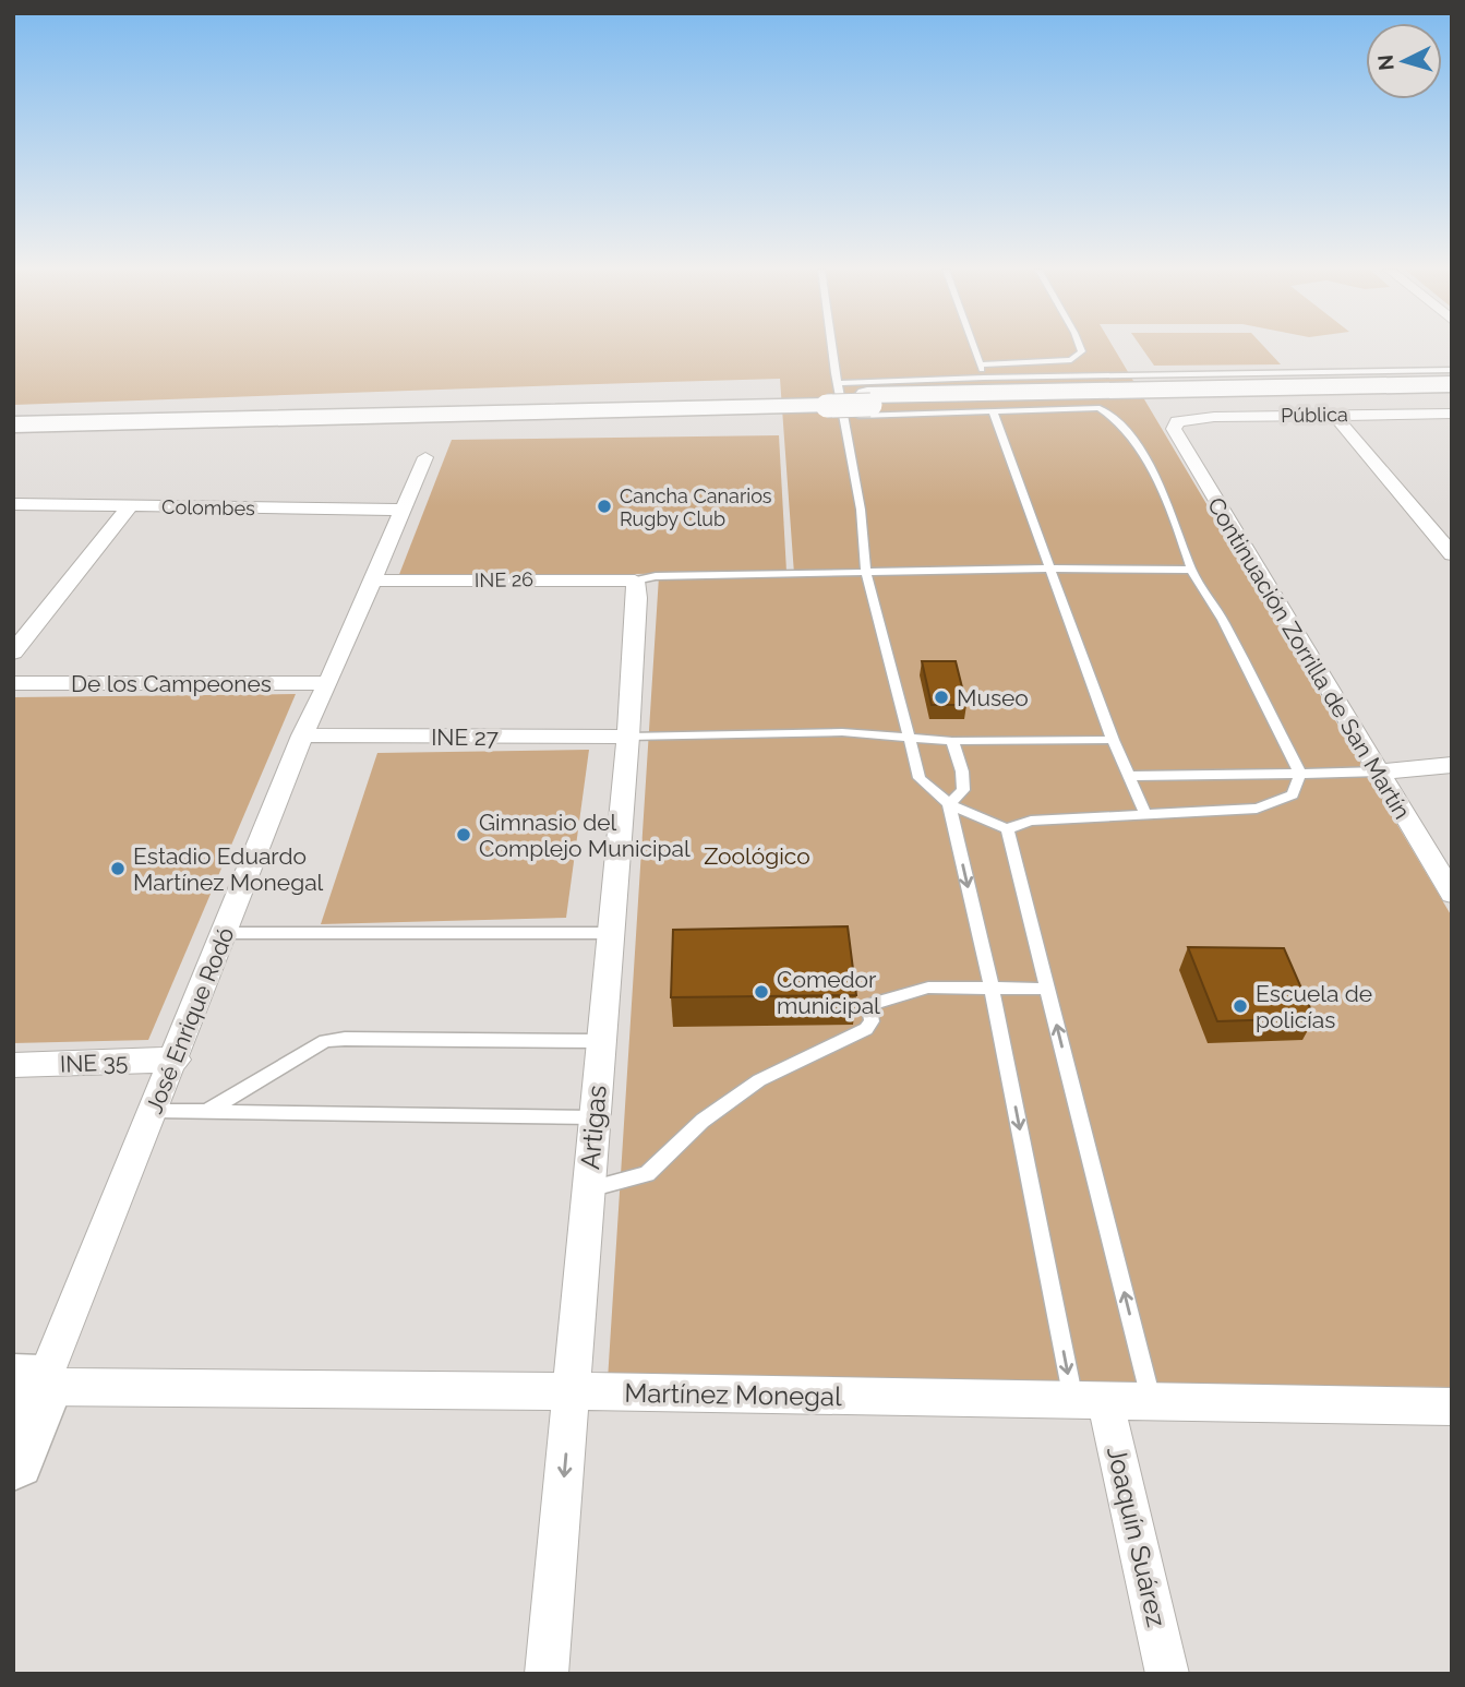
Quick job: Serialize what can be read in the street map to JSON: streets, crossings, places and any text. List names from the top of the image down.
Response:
{
  "streets": {
    "highway": ["José Enrique Rodó"],
    "street": [
      "Pública",
      "Colombes",
      "INE 26",
      "Continuación Zorrilla de San Martín",
      "De los Campeones",
      "INE 27",
      "INE 35",
      "Artigas",
      "Martínez Monegal",
      "Joaquín Suárez"
    ]
  },
  "crossings": [
    ["Pública", "Continuación Zorrilla de San Martín"],
    ["Colombes", "José Enrique Rodó"],
    ["INE 26", "José Enrique Rodó"],
    ["INE 26", "Artigas"],
    ["De los Campeones", "José Enrique Rodó"],
    ["INE 27", "José Enrique Rodó"],
    ["INE 27", "Artigas"],
    ["José Enrique Rodó", "INE 35"],
    ["José Enrique Rodó", "Martínez Monegal"],
    ["Artigas", "Martínez Monegal"],
    ["Martínez Monegal", "Joaquín Suárez"]
  ],
  "parks": ["Zoológico"],
  "places": [
    "Cancha Canarios Rugby Club",
    "Museo",
    "Gimnasio del Complejo Municipal",
    "Estadio Eduardo Martínez Monegal",
    "Comedor municipal",
    "Escuela de policías"
  ],
  "north": "left"
}
